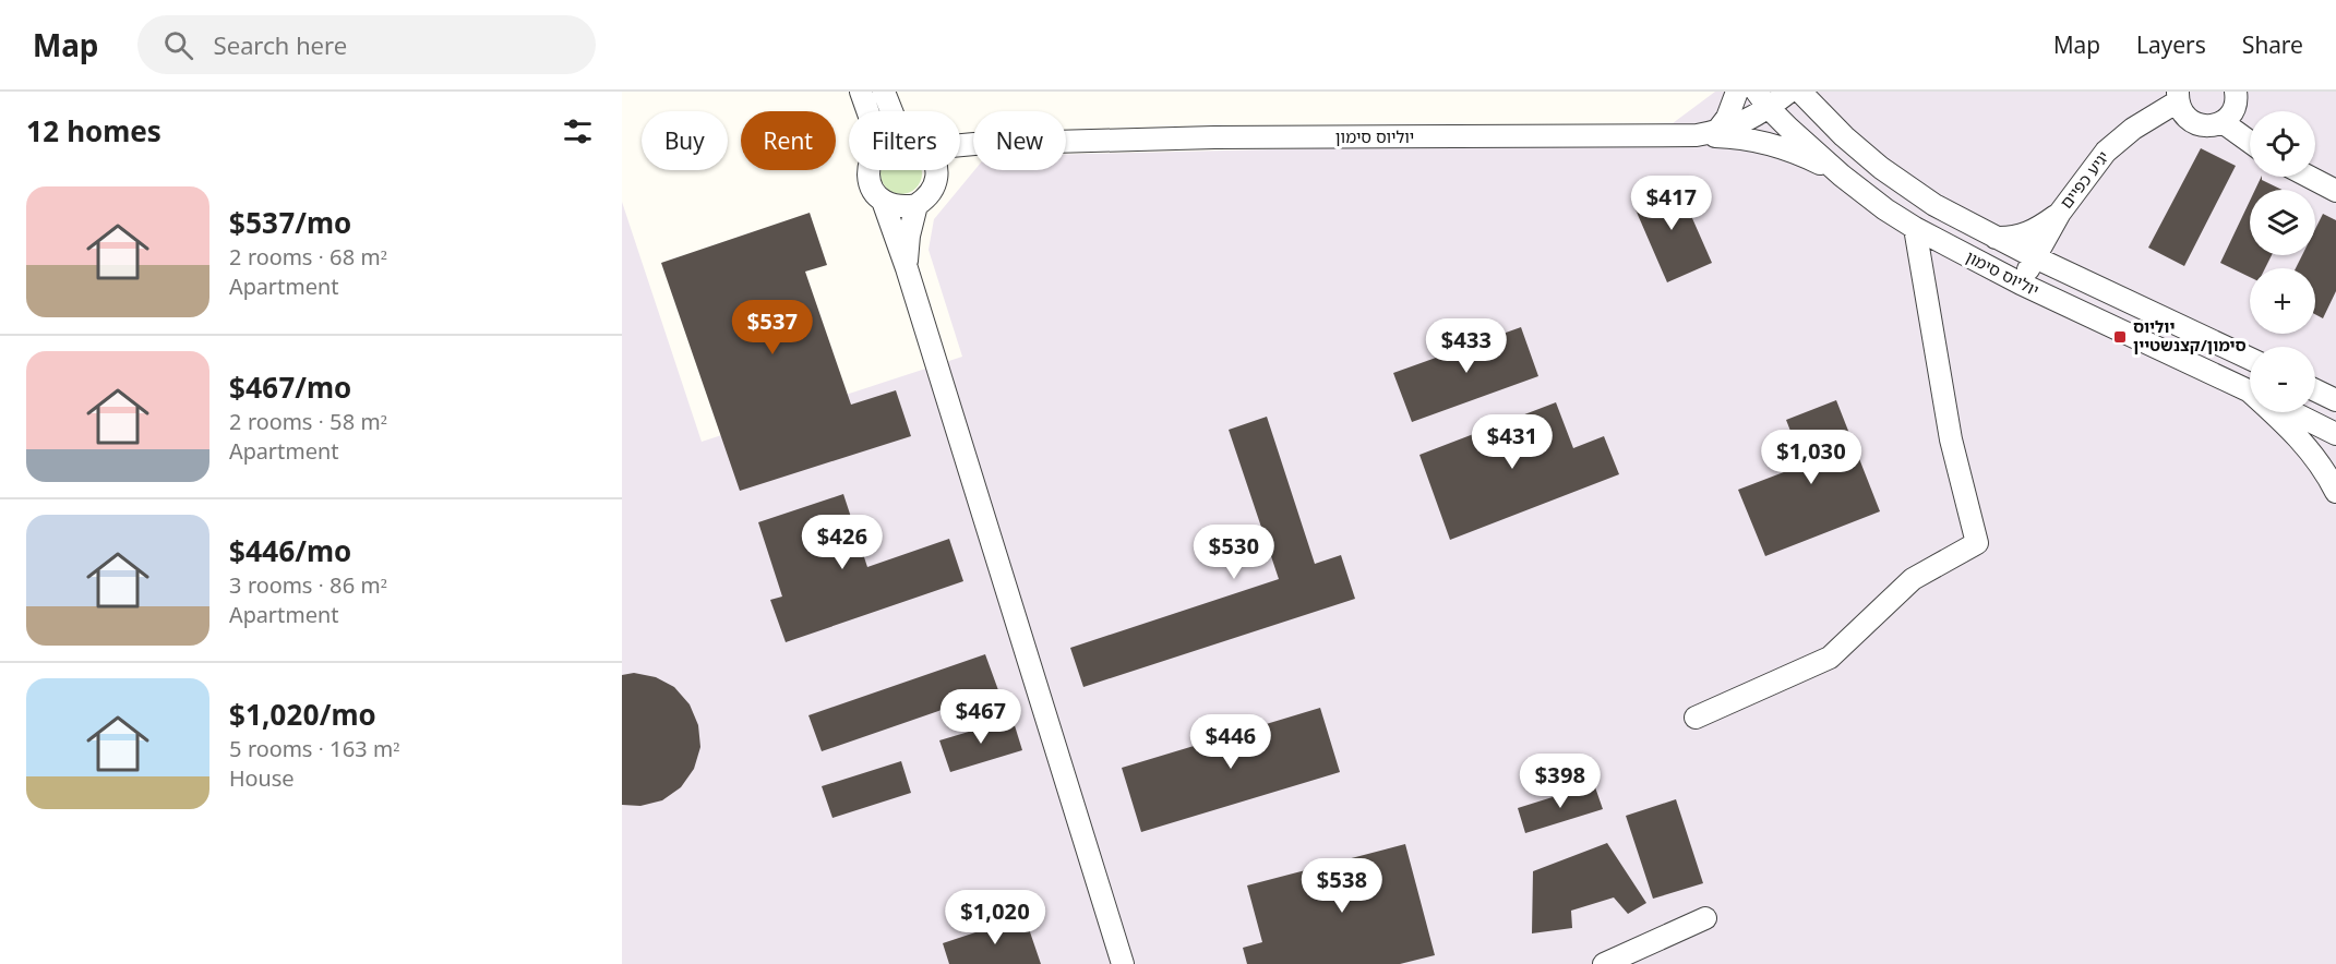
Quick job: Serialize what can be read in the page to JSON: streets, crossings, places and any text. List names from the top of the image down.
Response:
{
  "streets": {
    "street": ["יוליוס סימון", "יגיע כפיים"]
  },
  "crossings": [
    ["יוליוס סימון", "יגיע כפיים"]
  ],
  "places": {
    "transit": ["יוליוס סימון/קצנשטיין"]
  },
  "page": {
    "header": "Map",
    "search": "Search here",
    "nav": ["Map", "Layers", "Share"],
    "heading": "12 homes",
    "map_buttons": ["+", "−"],
    "chip": [
      "Buy",
      "Rent",
      "Filters",
      "New"
    ],
    "list": [
      {
        "name": "$537/mo",
        "note": "2 rooms · 68 m² · Apartment"
      },
      {
        "name": "$467/mo",
        "note": "2 rooms · 58 m² · Apartment"
      },
      {
        "name": "$446/mo",
        "note": "3 rooms · 86 m² · Apartment"
      },
      {
        "name": "$1,020/mo",
        "note": "5 rooms · 163 m² · House"
      }
    ],
    "price": [
      "$417",
      "$537",
      "$433",
      "$431",
      "$1,030",
      "$426",
      "$530",
      "$467",
      "$446",
      "$398",
      "$538",
      "$1,020"
    ]
  }
}
